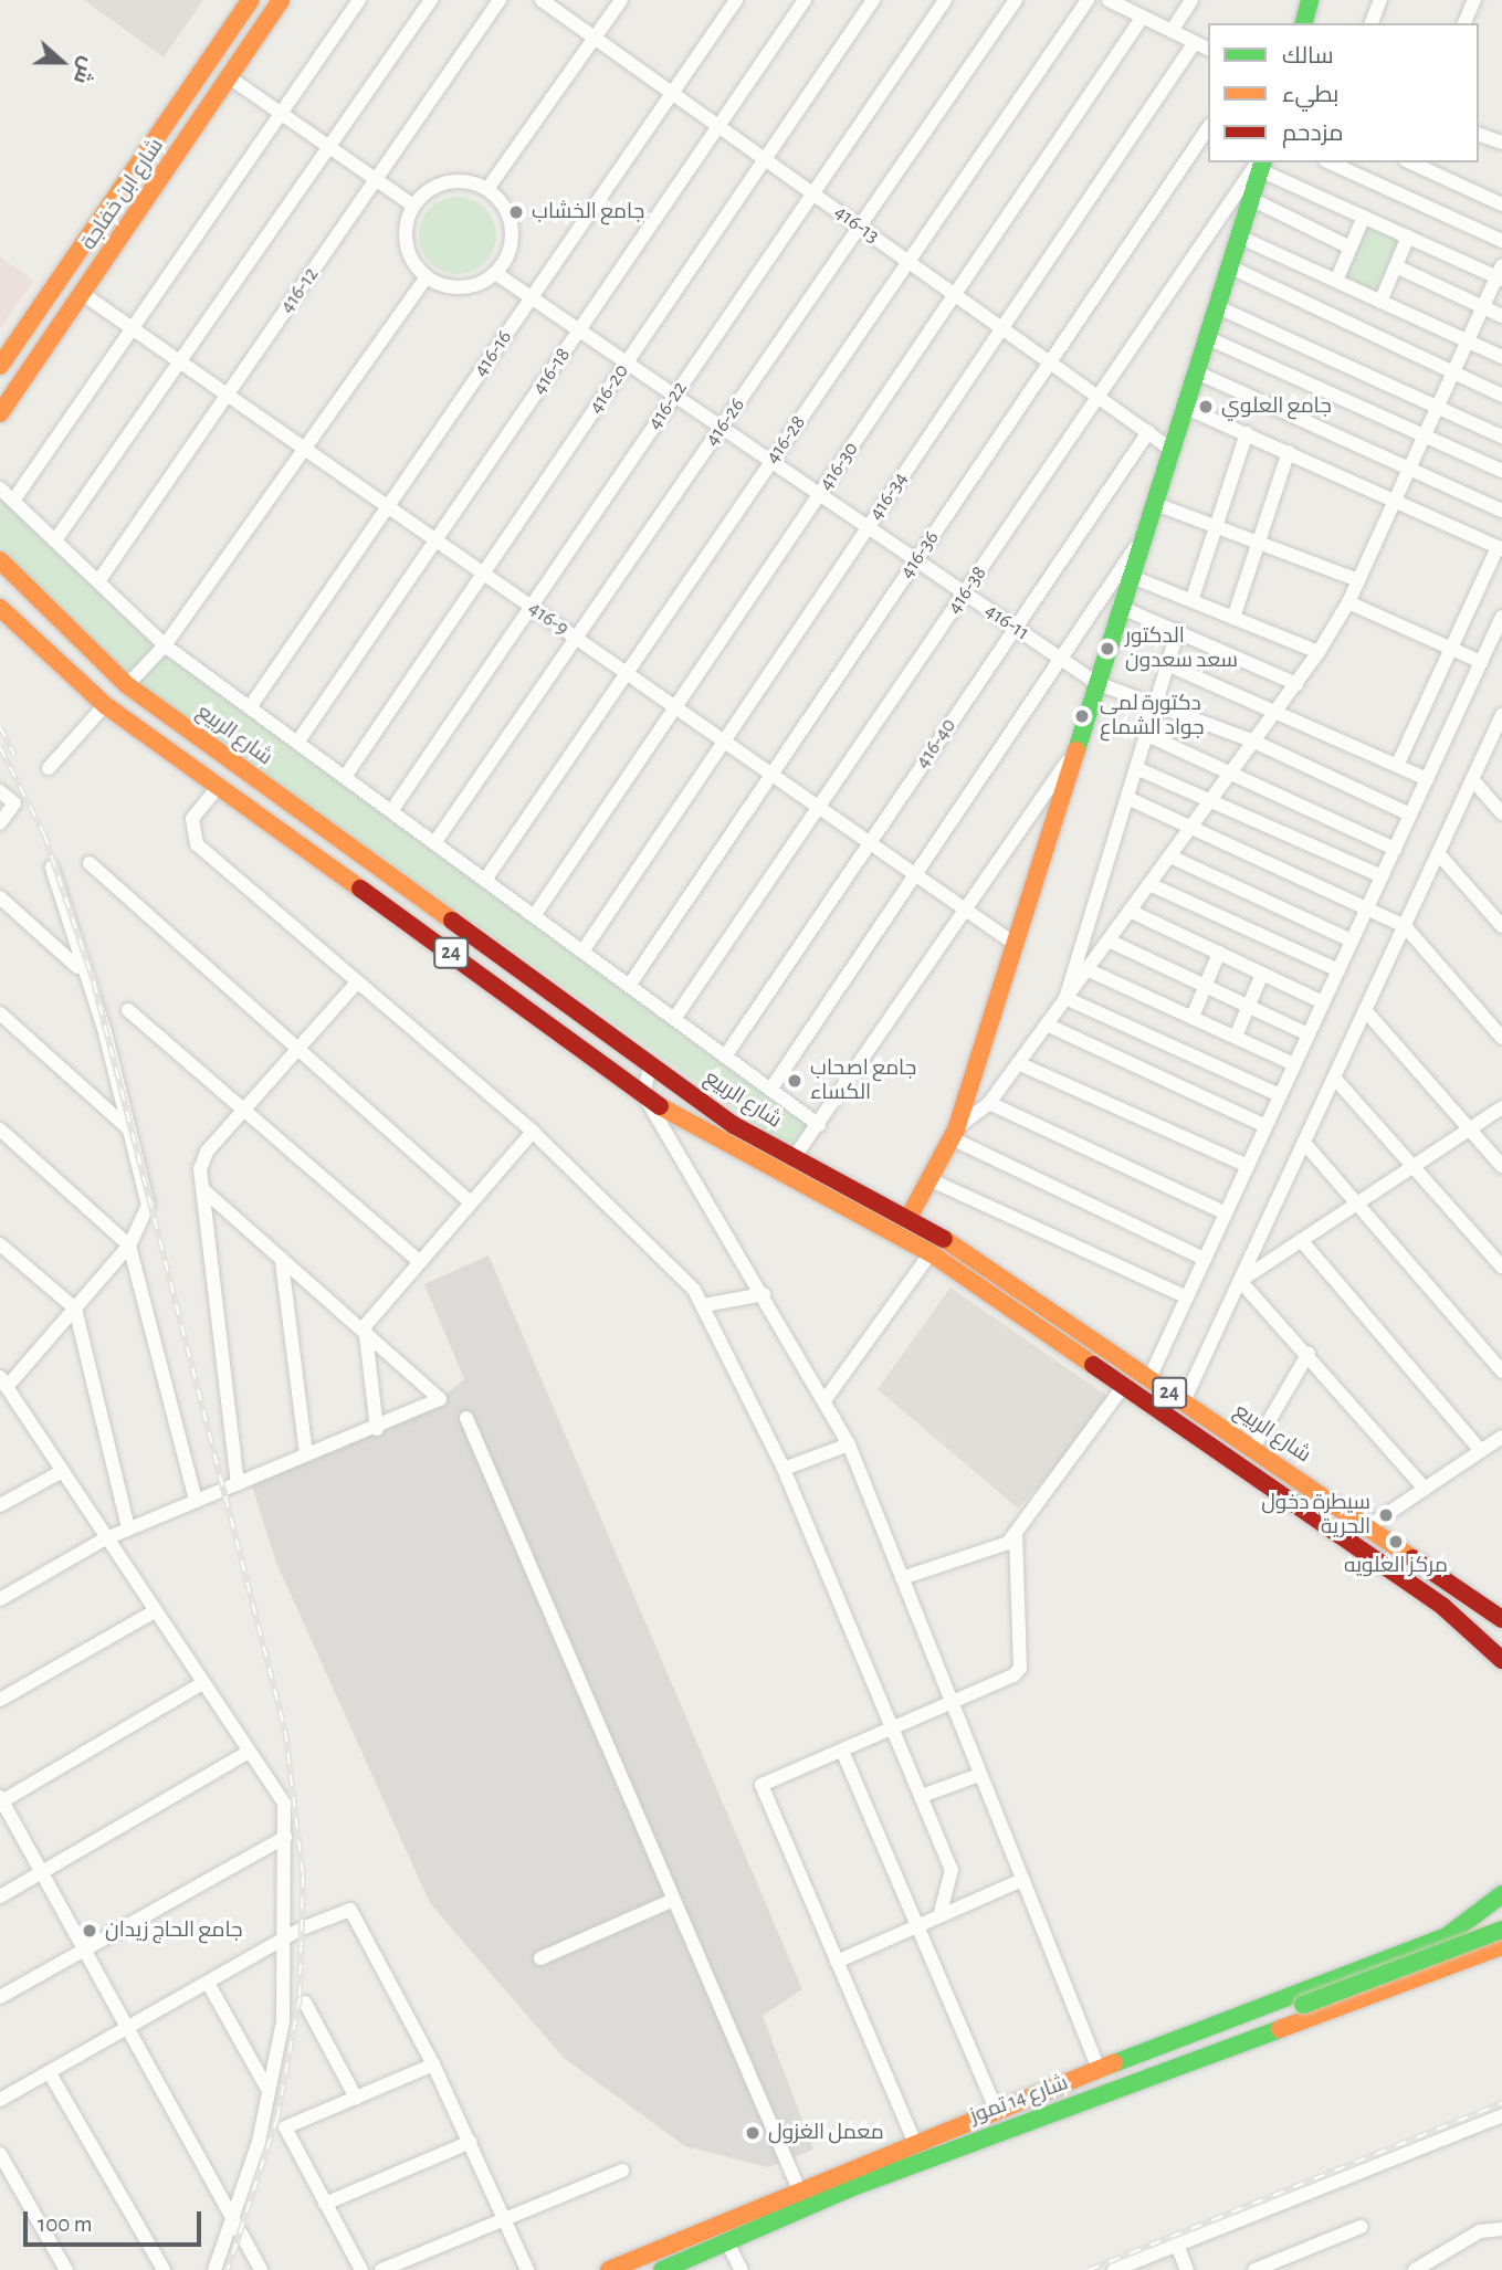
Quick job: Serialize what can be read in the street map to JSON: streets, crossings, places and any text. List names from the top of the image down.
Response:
{
  "streets": {
    "main road": [
      "شارع ابن خفاجة",
      "شارع الربيع",
      "24",
      "شارع 14 تموز"
    ],
    "street": [
      "416-13",
      "416-12",
      "416-16",
      "416-18",
      "416-20",
      "416-22",
      "416-26",
      "416-28",
      "416-30",
      "416-34",
      "416-36",
      "416-38",
      "416-9",
      "416-11",
      "416-40"
    ]
  },
  "crossings": [
    ["شارع ابن خفاجة", "416-9"],
    ["416-13", "416-16"],
    ["416-13", "416-18"],
    ["416-13", "416-20"],
    ["416-13", "416-22"],
    ["416-13", "416-26"],
    ["416-13", "416-28"],
    ["416-13", "416-30"],
    ["416-13", "416-34"],
    ["416-13", "416-36"],
    ["416-13", "416-38"],
    ["416-13", "416-40"],
    ["416-12", "416-9"],
    ["416-16", "416-9"],
    ["416-16", "416-11"],
    ["416-18", "416-9"],
    ["416-18", "416-11"],
    ["416-20", "416-9"],
    ["416-20", "416-11"],
    ["416-22", "416-9"],
    ["416-22", "416-11"],
    ["416-26", "416-9"],
    ["416-26", "416-11"],
    ["416-28", "416-9"],
    ["416-28", "416-11"],
    ["416-30", "416-9"],
    ["416-30", "416-11"],
    ["416-34", "416-9"],
    ["416-34", "416-11"],
    ["416-36", "416-9"],
    ["416-36", "416-11"],
    ["416-38", "416-9"],
    ["416-38", "416-11"],
    ["416-9", "416-40"],
    ["416-11", "416-40"]
  ],
  "places": [
    "جامع الخشاب",
    "جامع العلوي",
    "الدكتور سعد سعدون",
    "دكتورة لمى جواد الشماع",
    "جامع اصحاب الکساء",
    "سيطرة دخول الحرية",
    "مركز العلويه",
    "جامع الحاج زيدان",
    "معمل الغزول"
  ],
  "legend": ["سالك", "بطيء", "مزدحم"],
  "scale_bar": "100 m",
  "north": "right"
}
